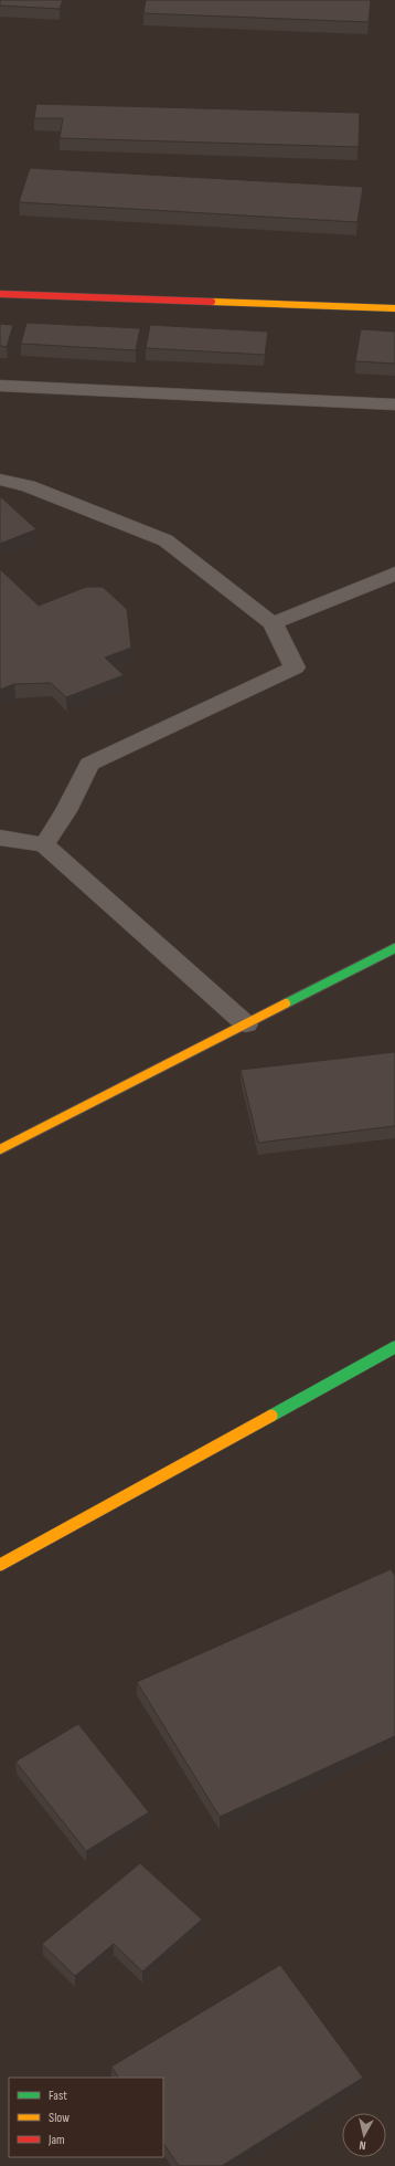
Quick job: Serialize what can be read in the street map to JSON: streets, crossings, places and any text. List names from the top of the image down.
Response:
{
  "legend": ["Fast", "Slow", "Jam"],
  "north": "bottom"
}
